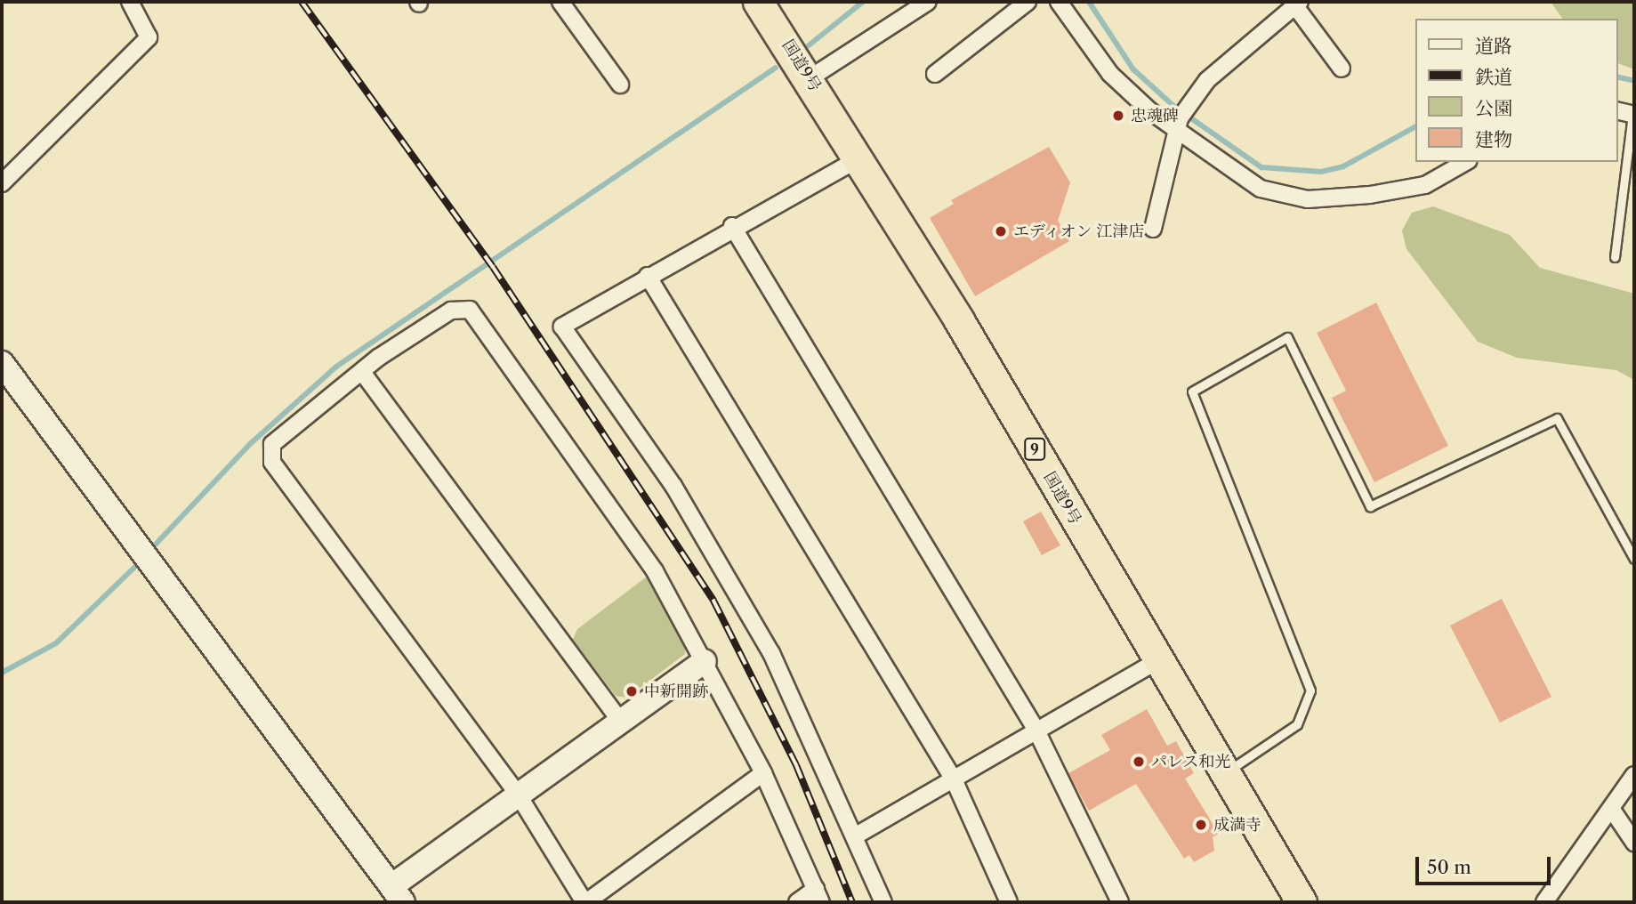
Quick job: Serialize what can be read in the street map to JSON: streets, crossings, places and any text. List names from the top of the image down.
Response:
{
  "streets": {
    "highway": ["国道9号", "9"]
  },
  "places": [
    "忠魂碑",
    "エディオン 江津店",
    "中新開跡",
    "パレス和光",
    "成満寺"
  ],
  "legend": [
    "道路",
    "鉄道",
    "公園",
    "建物"
  ],
  "scale_bar": "50 m"
}
